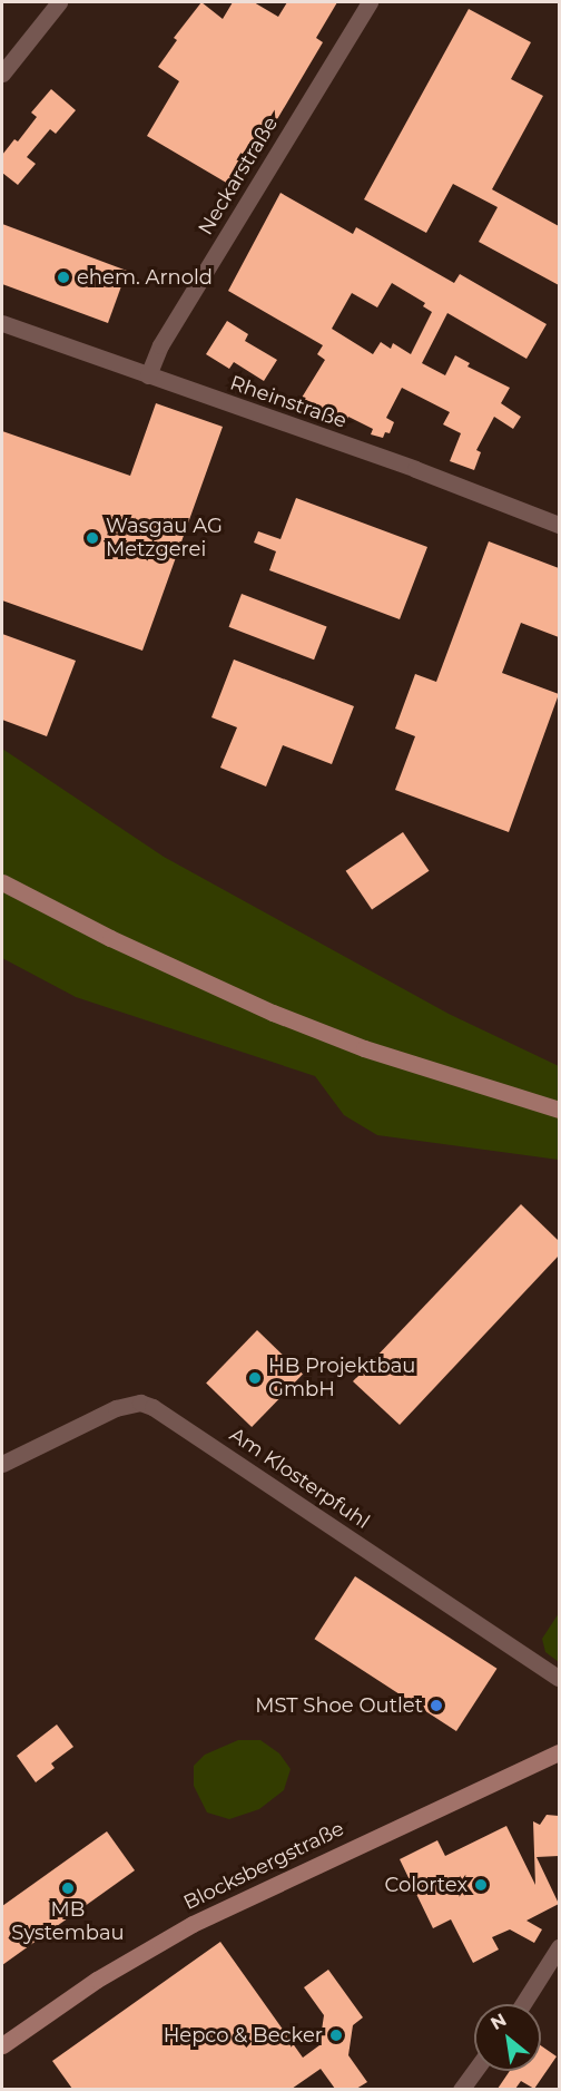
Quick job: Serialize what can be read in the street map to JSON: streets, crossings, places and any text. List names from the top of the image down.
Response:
{
  "streets": {
    "main road": ["Blocksbergstraße"],
    "street": ["Neckarstraße", "Rheinstraße", "Am Klosterpfuhl"]
  },
  "crossings": [
    ["Neckarstraße", "Rheinstraße"]
  ],
  "places": [
    "ehem. Arnold",
    "Wasgau AG Metzgerei",
    "HB Projektbau GmbH",
    "MST Shoe Outlet",
    "Colortex",
    "MB Systembau",
    "Hepco & Becker"
  ],
  "north": "top left"
}
